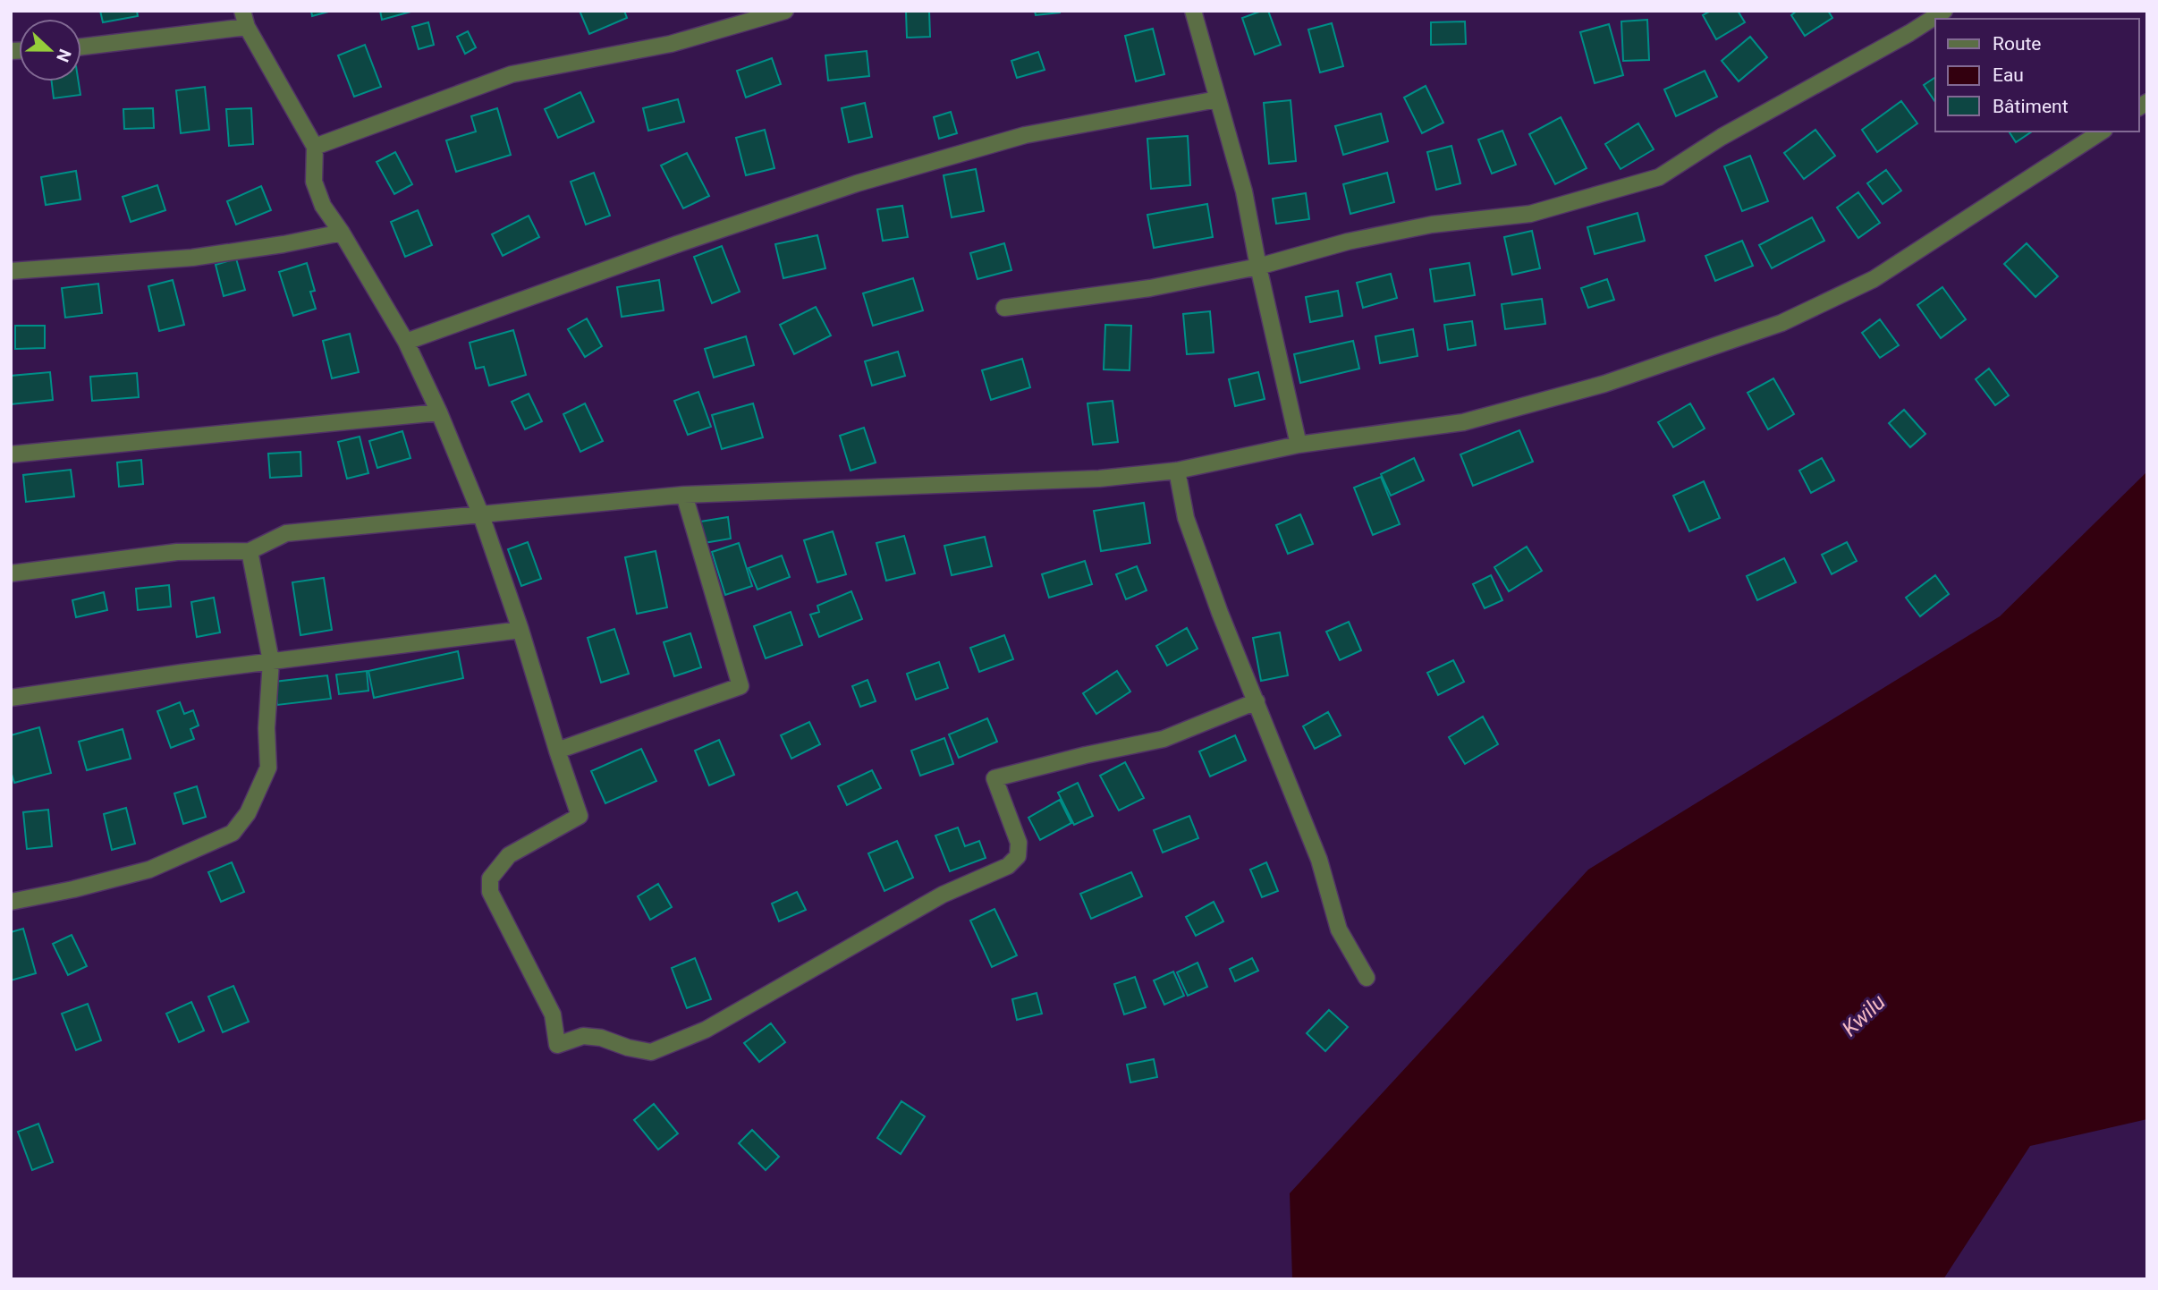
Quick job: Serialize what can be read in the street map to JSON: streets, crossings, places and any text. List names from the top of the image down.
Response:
{
  "water": ["Kwilu"],
  "legend": ["Route", "Eau", "Bâtiment"],
  "north": "right"
}
